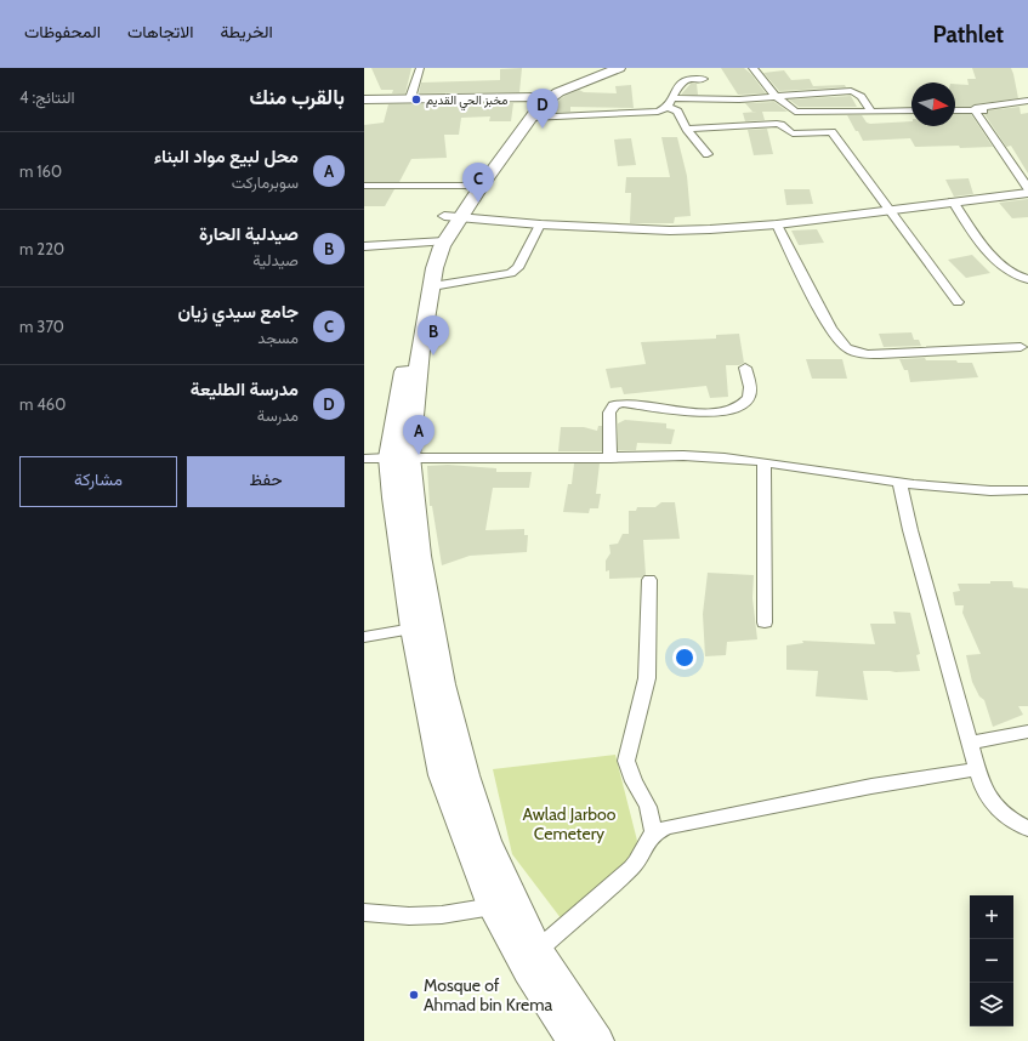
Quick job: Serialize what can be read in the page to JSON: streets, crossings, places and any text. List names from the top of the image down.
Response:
{
  "parks": ["Awlad Jarboo Cemetery"],
  "places": ["مخبز الحي القديم", "Mosque of Ahmad bin Krema"],
  "north": "right",
  "page": {
    "header": "Pathlet",
    "nav": ["الخريطة", "الاتجاهات", "المحفوظات"],
    "heading": ["بالقرب منك", "النتائج: 4"],
    "pins": [
      "D",
      "C",
      "B",
      "A"
    ],
    "list": [
      {
        "mark": "A",
        "name": "محل لبيع مواد البناء",
        "note": "سوبرماركت",
        "value": "160 m"
      },
      {
        "mark": "B",
        "name": "صيدلية الحارة",
        "note": "صيدلية",
        "value": "220 m"
      },
      {
        "mark": "C",
        "name": "جامع سيدي زيان",
        "note": "مسجد",
        "value": "370 m"
      },
      {
        "mark": "D",
        "name": "مدرسة الطليعة",
        "note": "مدرسة",
        "value": "460 m"
      }
    ],
    "buttons": ["حفظ", "مشاركة"],
    "map_buttons": ["+", "−"]
  }
}
